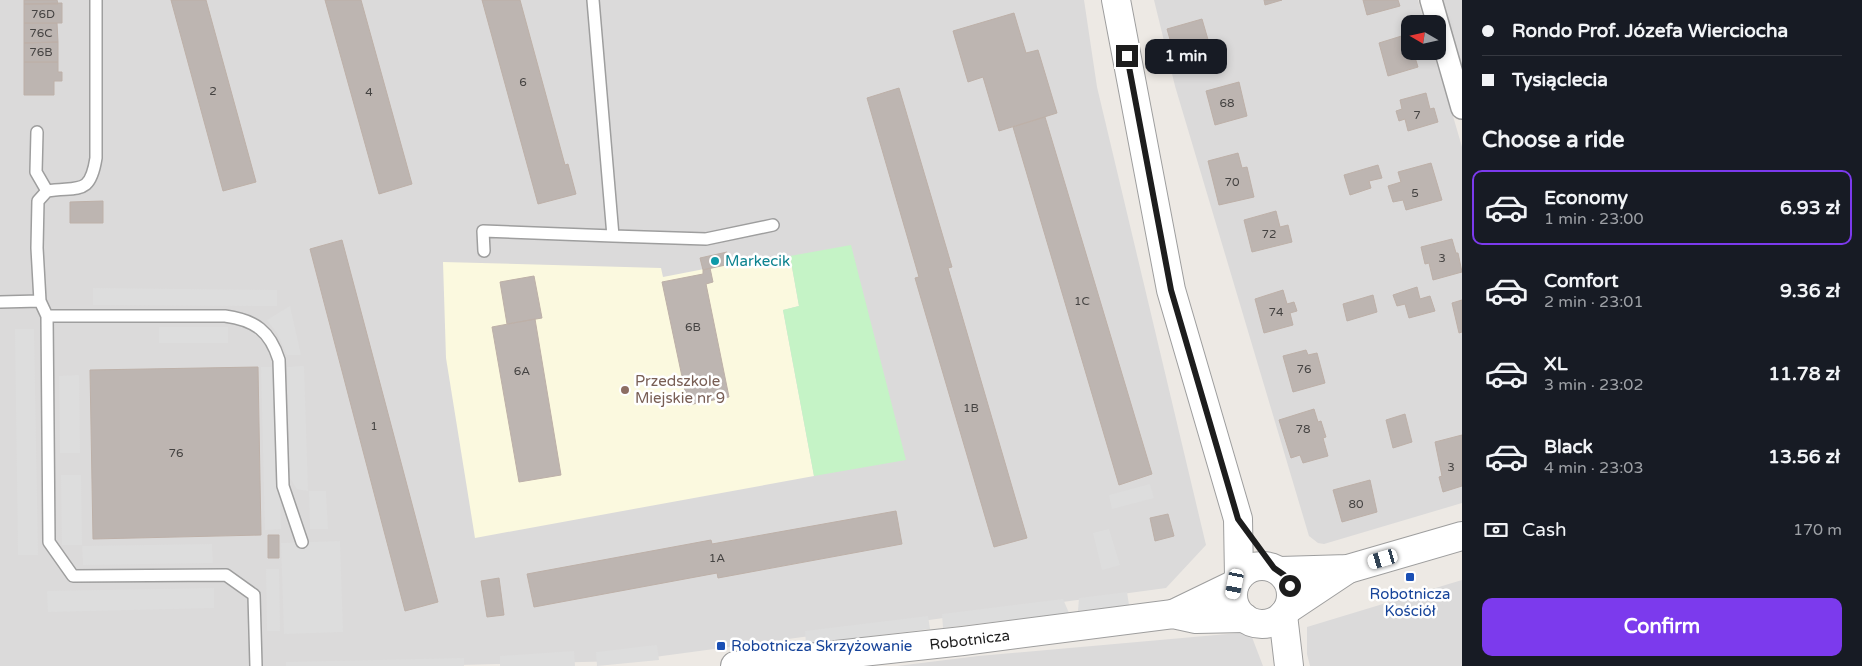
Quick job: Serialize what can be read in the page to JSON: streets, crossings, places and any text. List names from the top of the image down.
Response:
{
  "streets": {
    "street": ["Robotnicza"]
  },
  "places": {
    "other": ["Markecik", "Przedszkole Miejskie nr 9"],
    "transit": ["Robotnicza Kościół", "Robotnicza Skrzyżowanie"]
  },
  "house_numbers": [
    "76D",
    "76C",
    "76B",
    "6",
    "2",
    "4",
    "68",
    "7",
    "70",
    "5",
    "72",
    "3",
    "1C",
    "74",
    "6B",
    "76",
    "6A",
    "1B",
    "1",
    "78",
    "76",
    "3",
    "80",
    "1A"
  ],
  "north": "left",
  "page": {
    "banner": ["Rondo Prof. Józefa Wierciocha", "Tysiąclecia"],
    "bubble": "1 min",
    "heading": "Choose a ride",
    "list": [
      {
        "name": "Economy",
        "note": "1 min · 23:00",
        "value": "6.93 zł"
      },
      {
        "name": "Comfort",
        "note": "2 min · 23:01",
        "value": "9.36 zł"
      },
      {
        "name": "XL",
        "note": "3 min · 23:02",
        "value": "11.78 zł"
      },
      {
        "name": "Black",
        "note": "4 min · 23:03",
        "value": "13.56 zł"
      }
    ],
    "pay": ["Cash", "170 m"],
    "buttons": "Confirm"
  }
}
